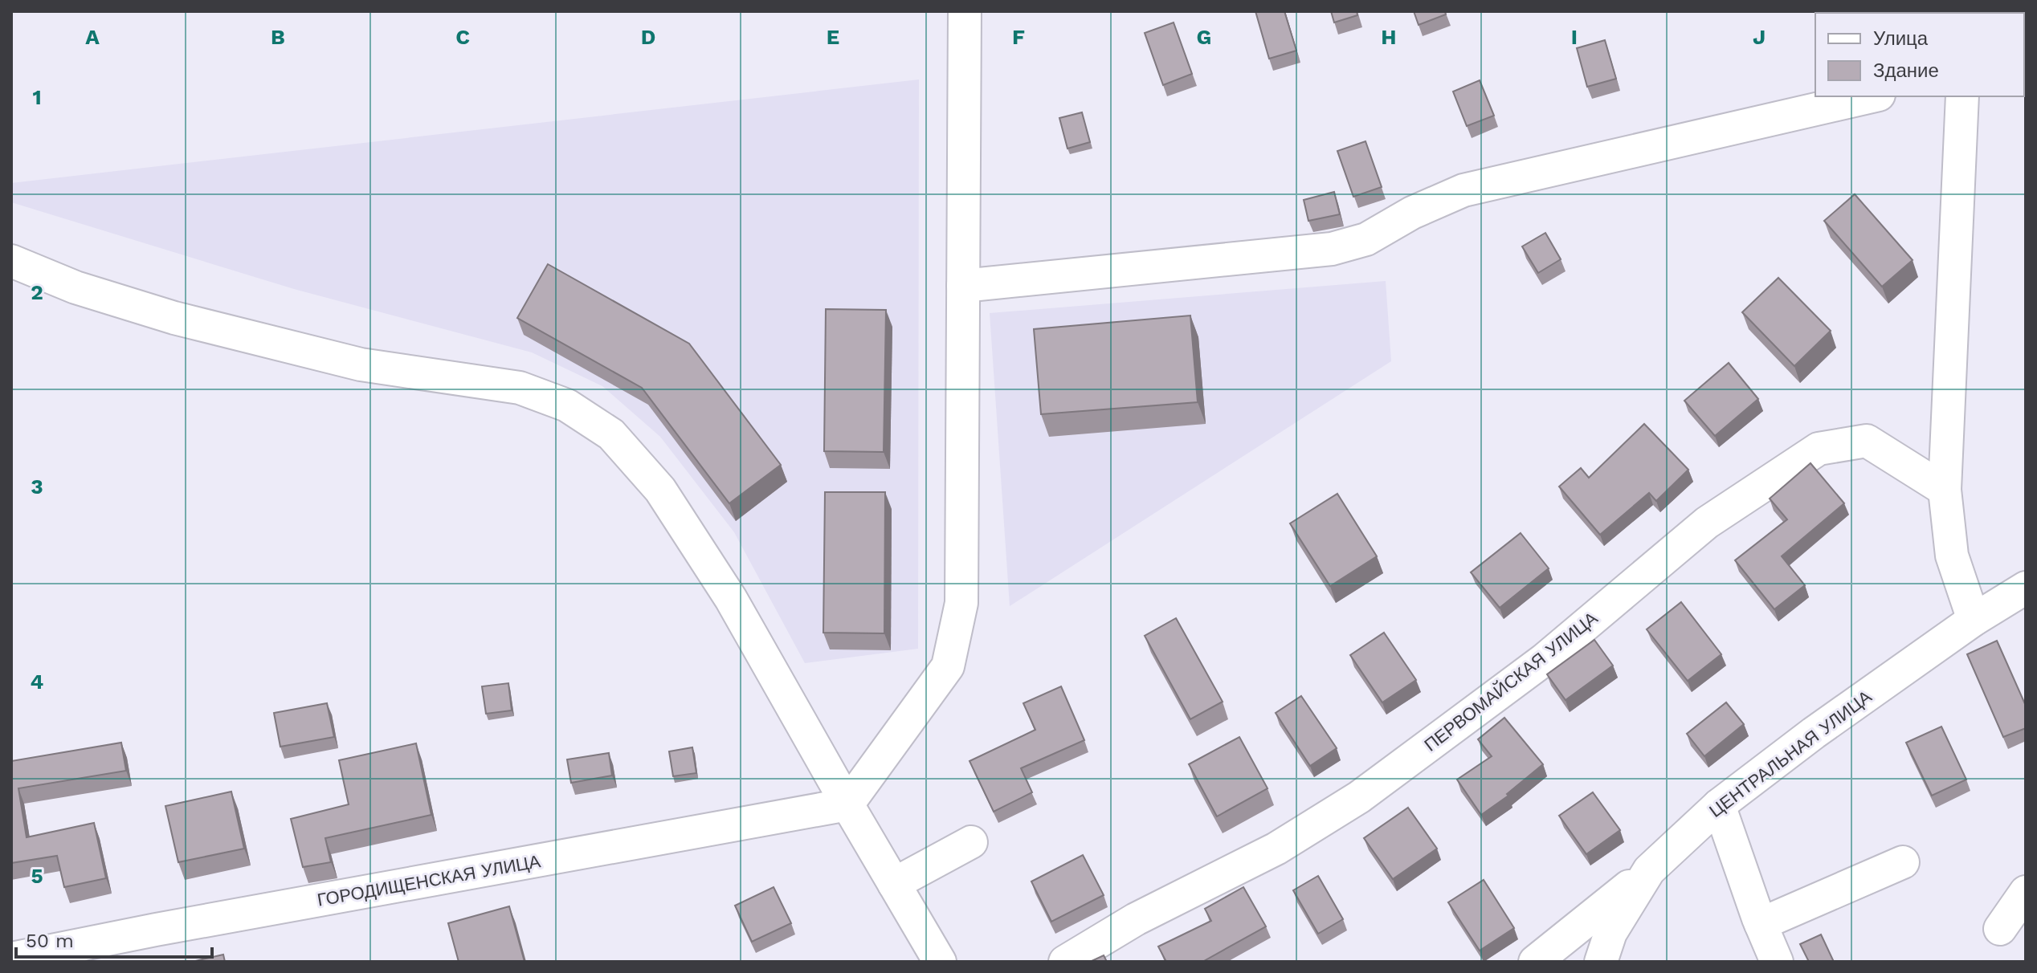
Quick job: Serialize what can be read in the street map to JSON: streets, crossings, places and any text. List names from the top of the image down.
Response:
{
  "streets": {
    "street": ["ПЕРВОМАЙСКАЯ УЛИЦА", "ЦЕНТРАЛЬНАЯ УЛИЦА", "ГОРОДИЩЕНСКАЯ УЛИЦА"]
  },
  "legend": ["Улица", "Здание"],
  "scale_bar": "50 m",
  "grid": {
    "columns": [
      "A",
      "B",
      "C",
      "D",
      "E",
      "F",
      "G",
      "H",
      "I",
      "J"
    ],
    "rows": [
      "1",
      "2",
      "3",
      "4",
      "5"
    ]
  }
}
